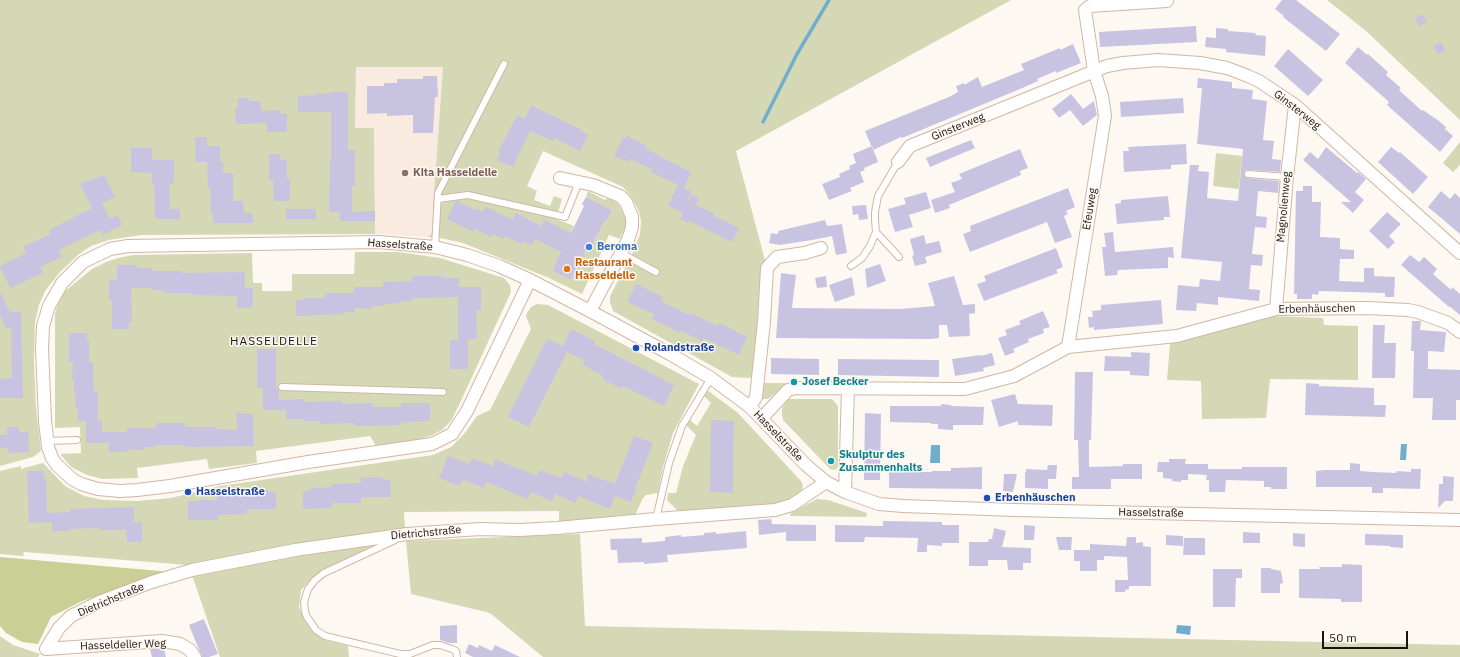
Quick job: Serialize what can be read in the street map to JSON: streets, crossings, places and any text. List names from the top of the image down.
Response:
{
  "streets": {
    "street": [
      "Ginsterweg",
      "Magnolienweg",
      "Efeuweg",
      "Hasselstraße",
      "Erbenhäuschen",
      "Dietrichstraße",
      "Hasseldeller Weg"
    ]
  },
  "crossings": [
    ["Ginsterweg", "Magnolienweg"],
    ["Ginsterweg", "Efeuweg"],
    ["Magnolienweg", "Erbenhäuschen"],
    ["Efeuweg", "Erbenhäuschen"],
    ["Hasselstraße", "Erbenhäuschen"],
    ["Hasselstraße", "Dietrichstraße"],
    ["Dietrichstraße", "Hasseldeller Weg"]
  ],
  "districts": ["HASSELDELLE"],
  "places": [
    "Kita Hasseldelle",
    "Beroma",
    "Restaurant Hasseldelle",
    "Rolandstraße",
    "Josef Becker",
    "Skulptur des Zusammenhalts",
    "Hasselstraße",
    "Erbenhäuschen"
  ],
  "scale_bar": "50 m"
}
